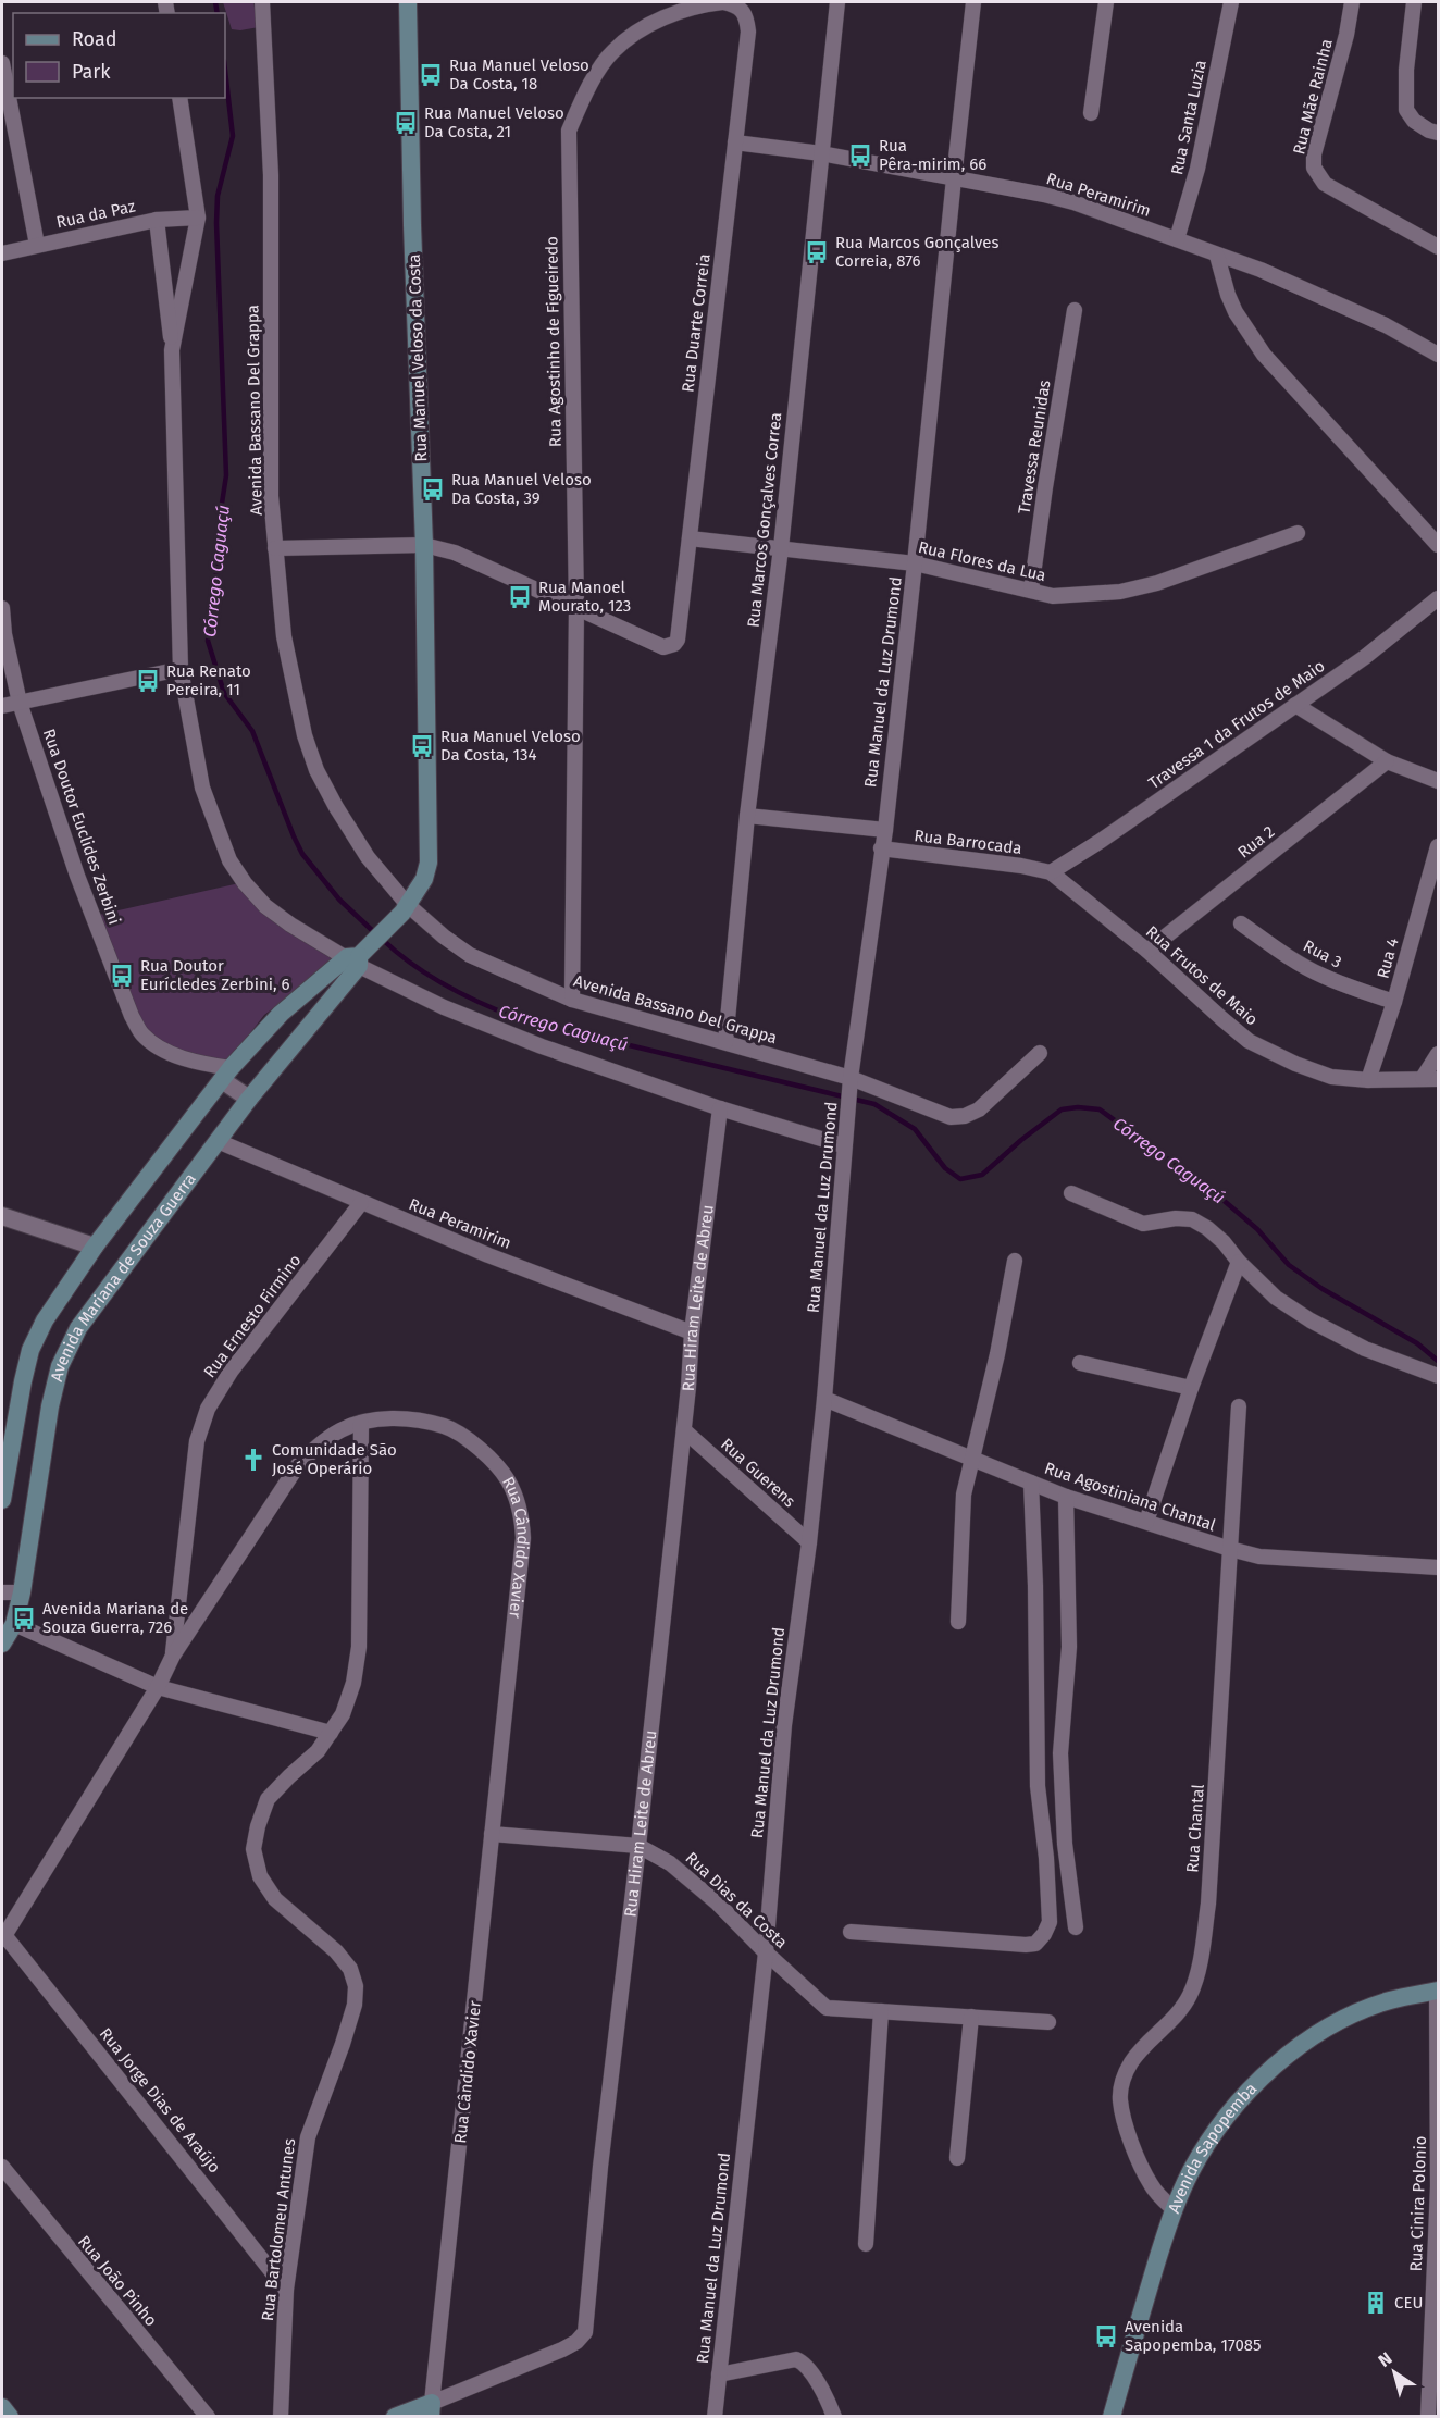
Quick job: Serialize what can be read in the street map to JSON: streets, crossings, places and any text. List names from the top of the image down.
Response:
{
  "streets": {
    "main road": [
      "Rua Manuel Veloso da Costa",
      "Avenida Mariana de Souza Guerra",
      "Rua Hiram Leite de Abreu",
      "Avenida Sapopemba"
    ],
    "street": [
      "Rua Mãe Rainha",
      "Rua Santa Luzia",
      "Rua Peramirim",
      "Rua da Paz",
      "Rua Duarte Correia",
      "Rua Agostinho de Figueiredo",
      "Avenida Bassano Del Grappa",
      "Travessa Reunidas",
      "Rua Marcos Gonçalves Correa",
      "Rua Flores da Lua",
      "Rua Manuel da Luz Drumond",
      "Travessa 1 da Frutos de Maio",
      "Rua Doutor Euclides Zerbini",
      "Rua Barrocada",
      "Rua 2",
      "Rua 3",
      "Rua 4",
      "Rua Frutos de Maio",
      "Rua Ernesto Firmino",
      "Rua Guerens",
      "Rua Agostiniana Chantal",
      "Rua Cândido Xavier",
      "Rua Chantal",
      "Rua Dias da Costa",
      "Rua Jorge Dias de Araújo",
      "Rua Cinira Polonio",
      "Rua Bartolomeu Antunes",
      "Rua João Pinho"
    ]
  },
  "crossings": [
    ["Rua Santa Luzia", "Rua Peramirim"],
    ["Rua Peramirim", "Rua Duarte Correia"],
    ["Rua Peramirim", "Rua Marcos Gonçalves Correa"],
    ["Rua Peramirim", "Rua Manuel da Luz Drumond"],
    ["Rua Peramirim", "Avenida Mariana de Souza Guerra"],
    ["Rua Peramirim", "Rua Hiram Leite de Abreu"],
    ["Rua Peramirim", "Rua Ernesto Firmino"],
    ["Rua Duarte Correia", "Rua Agostinho de Figueiredo"],
    ["Rua Duarte Correia", "Rua Flores da Lua"],
    ["Rua Agostinho de Figueiredo", "Avenida Bassano Del Grappa"],
    ["Rua Manuel Veloso da Costa", "Avenida Bassano Del Grappa"],
    ["Rua Manuel Veloso da Costa", "Avenida Mariana de Souza Guerra"],
    ["Avenida Bassano Del Grappa", "Rua Marcos Gonçalves Correa"],
    ["Avenida Bassano Del Grappa", "Rua Manuel da Luz Drumond"],
    ["Travessa Reunidas", "Rua Flores da Lua"],
    ["Rua Marcos Gonçalves Correa", "Rua Flores da Lua"],
    ["Rua Flores da Lua", "Rua Manuel da Luz Drumond"],
    ["Rua Manuel da Luz Drumond", "Rua Barrocada"],
    ["Rua Manuel da Luz Drumond", "Rua Guerens"],
    ["Rua Manuel da Luz Drumond", "Rua Agostiniana Chantal"],
    ["Rua Manuel da Luz Drumond", "Rua Dias da Costa"],
    ["Travessa 1 da Frutos de Maio", "Rua Barrocada"],
    ["Travessa 1 da Frutos de Maio", "Rua Frutos de Maio"],
    ["Rua Barrocada", "Rua Frutos de Maio"],
    ["Rua 2", "Rua Frutos de Maio"],
    ["Rua 3", "Rua 4"],
    ["Rua 4", "Rua Frutos de Maio"],
    ["Rua Hiram Leite de Abreu", "Rua Guerens"],
    ["Rua Hiram Leite de Abreu", "Rua Cândido Xavier"],
    ["Rua Hiram Leite de Abreu", "Rua Dias da Costa"],
    ["Rua Ernesto Firmino", "Rua Cândido Xavier"],
    ["Rua Agostiniana Chantal", "Rua Chantal"],
    ["Rua Cândido Xavier", "Rua Dias da Costa"],
    ["Rua Cândido Xavier", "Rua Jorge Dias de Araújo"],
    ["Rua Cândido Xavier", "Rua Bartolomeu Antunes"],
    ["Rua Chantal", "Avenida Sapopemba"],
    ["Rua Jorge Dias de Araújo", "Rua Bartolomeu Antunes"],
    ["Avenida Sapopemba", "Rua Cinira Polonio"]
  ],
  "water": ["Córrego Caguaçú"],
  "places": {
    "bus stop": [
      "Rua Manuel Veloso Da Costa, 18",
      "Rua Manuel Veloso Da Costa, 21",
      "Rua Pêra-mirim, 66",
      "Rua Marcos Gonçalves Correia, 876",
      "Rua Manuel Veloso Da Costa, 39",
      "Rua Manoel Mourato, 123",
      "Rua Renato Pereira, 11",
      "Rua Manuel Veloso Da Costa, 134",
      "Rua Doutor Eurícledes Zerbini, 6",
      "Avenida Mariana de Souza Guerra, 726",
      "Avenida Sapopemba, 17085"
    ],
    "church": ["Comunidade São José Operário"],
    "building": ["CEU"]
  },
  "legend": ["Road", "Park"],
  "north": "top left"
}
